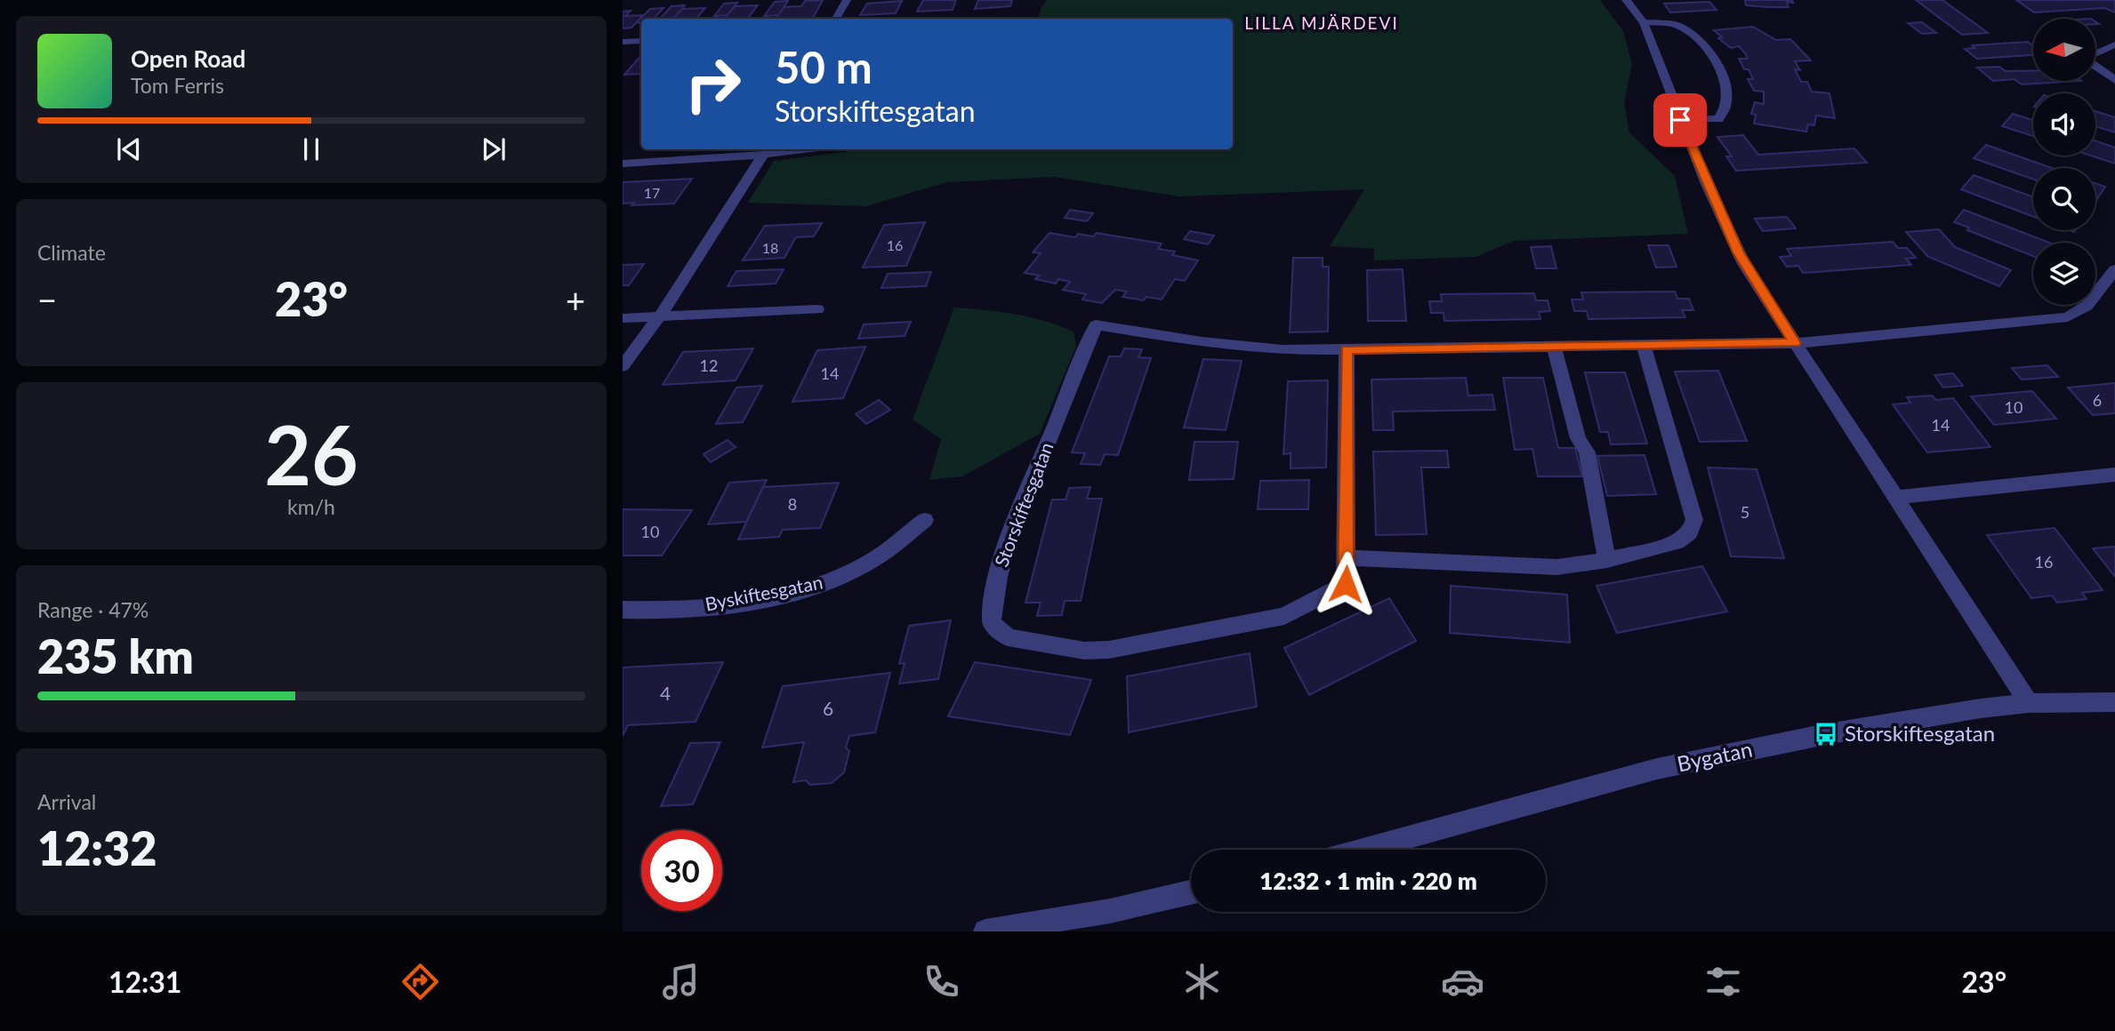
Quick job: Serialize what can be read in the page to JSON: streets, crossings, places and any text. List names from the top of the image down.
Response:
{
  "streets": {
    "street": ["Storskiftesgatan", "Byskiftesgatan", "Bygatan"]
  },
  "districts": ["LILLA MJÄRDEVI"],
  "places": {
    "bus stop": ["Storskiftesgatan"]
  },
  "house_numbers": [
    "17",
    "16",
    "18",
    "12",
    "14",
    "6",
    "10",
    "14",
    "8",
    "5",
    "10",
    "16",
    "4",
    "6"
  ],
  "north": "left",
  "page": {
    "turn": ["50 m", "Storskiftesgatan"],
    "song": ["Open Road", "Tom Ferris"],
    "tile": [
      "Climate",
      ["26", "km/h"],
      ["Range · 47%", "235 km"],
      ["Arrival", "12:32"]
    ],
    "heat": ["−", "23°", "+"],
    "limit": "30",
    "trip": "12:32 · 1 min · 220 m",
    "tabs": ["12:31", "23°"]
  }
}
